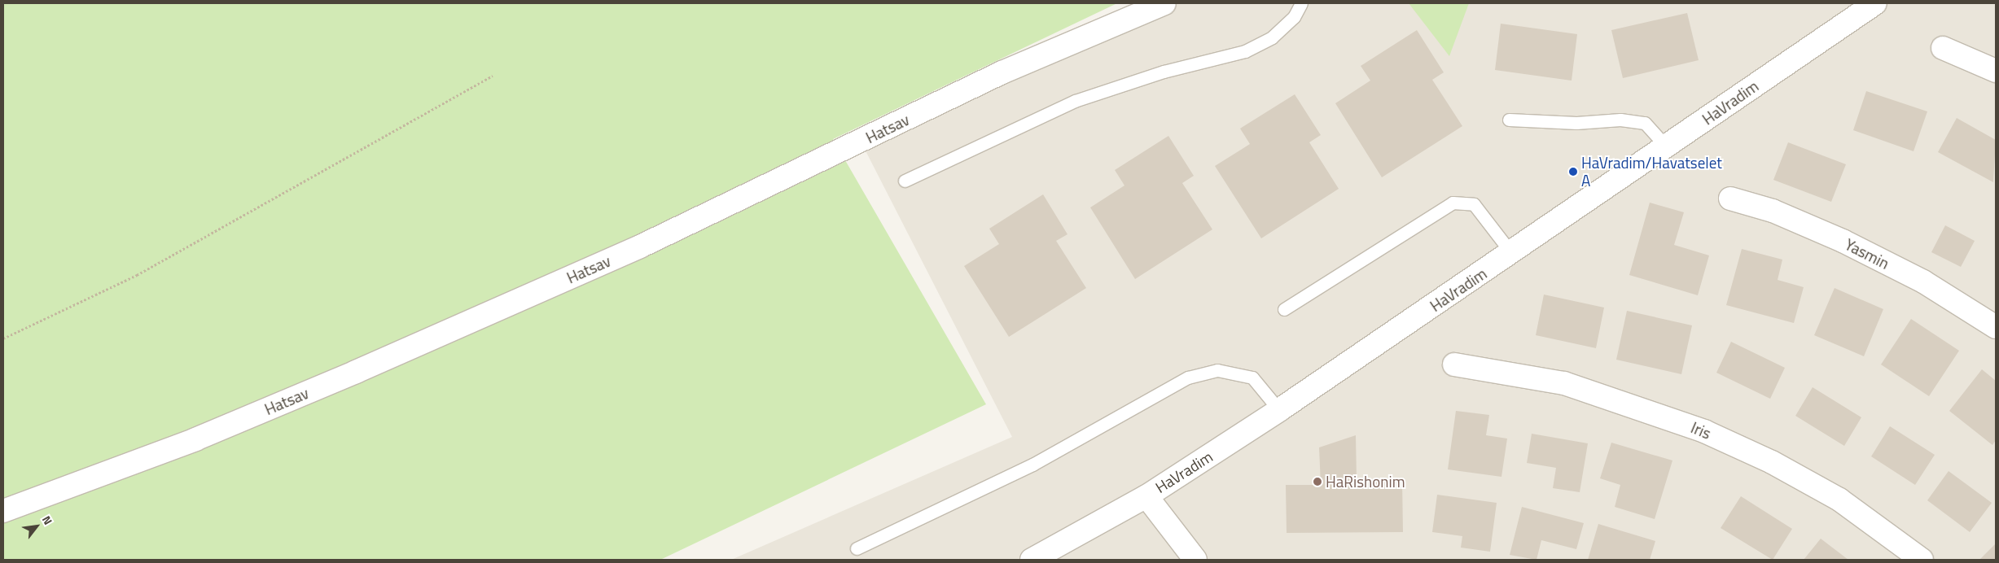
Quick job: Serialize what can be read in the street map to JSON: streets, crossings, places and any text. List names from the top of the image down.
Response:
{
  "streets": {
    "street": [
      "HaVradim",
      "Hatsav",
      "Yasmin",
      "Iris"
    ]
  },
  "places": ["HaVradim/Havatselet A", "HaRishonim"],
  "north": "top right"
}
